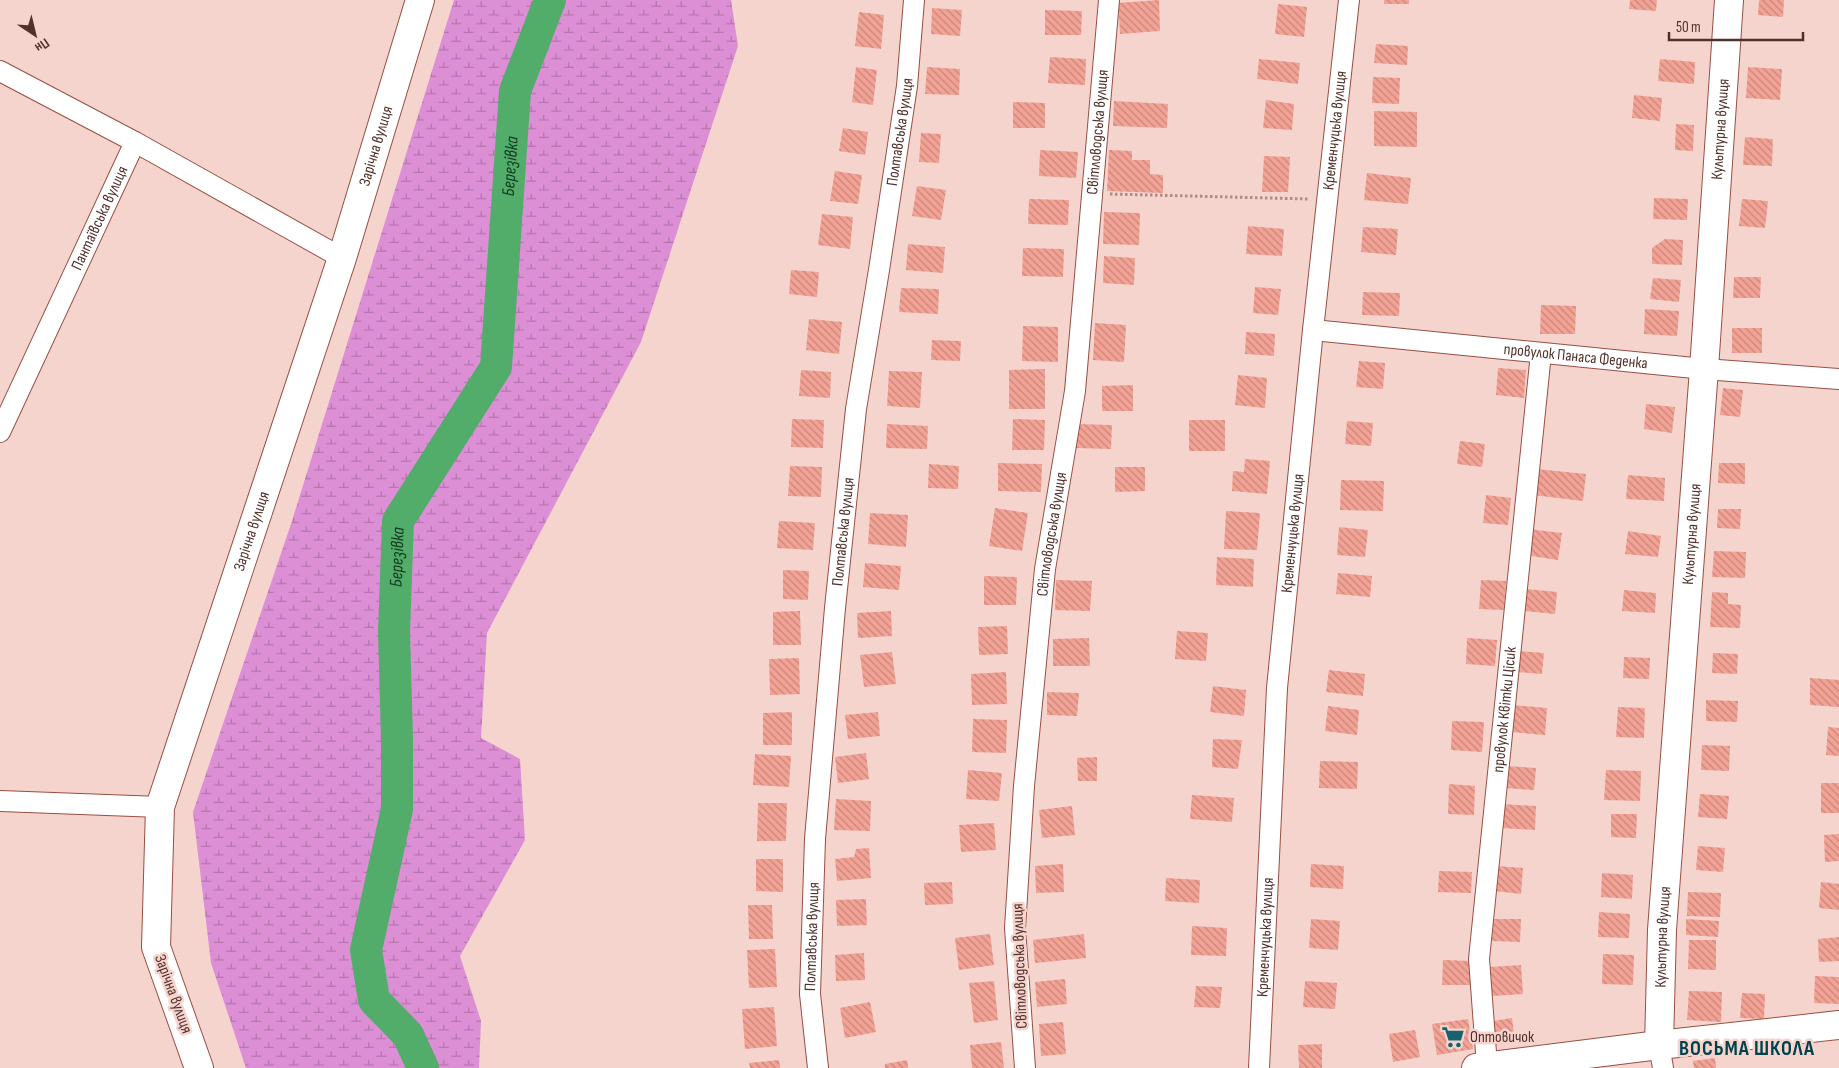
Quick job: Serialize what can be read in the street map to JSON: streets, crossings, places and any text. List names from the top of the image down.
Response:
{
  "streets": {
    "street": [
      "Кременчуцька вулиця",
      "Культурна вулиця",
      "Полтавська вулиця",
      "Світловодська вулиця",
      "Зарічна вулиця",
      "Пантаївська вулиця",
      "провулок Панаса Феденка",
      "провулок Квітки Цісик"
    ]
  },
  "crossings": [
    ["Кременчуцька вулиця", "провулок Панаса Феденка"],
    ["Культурна вулиця", "провулок Панаса Феденка"],
    ["провулок Панаса Феденка", "провулок Квітки Цісик"]
  ],
  "districts": ["ВОСЬМА ШКОЛА"],
  "water": ["Березівка"],
  "places": {
    "supermarket": ["Оптовичок"]
  },
  "scale_bar": "50 m",
  "north": "bottom right"
}
